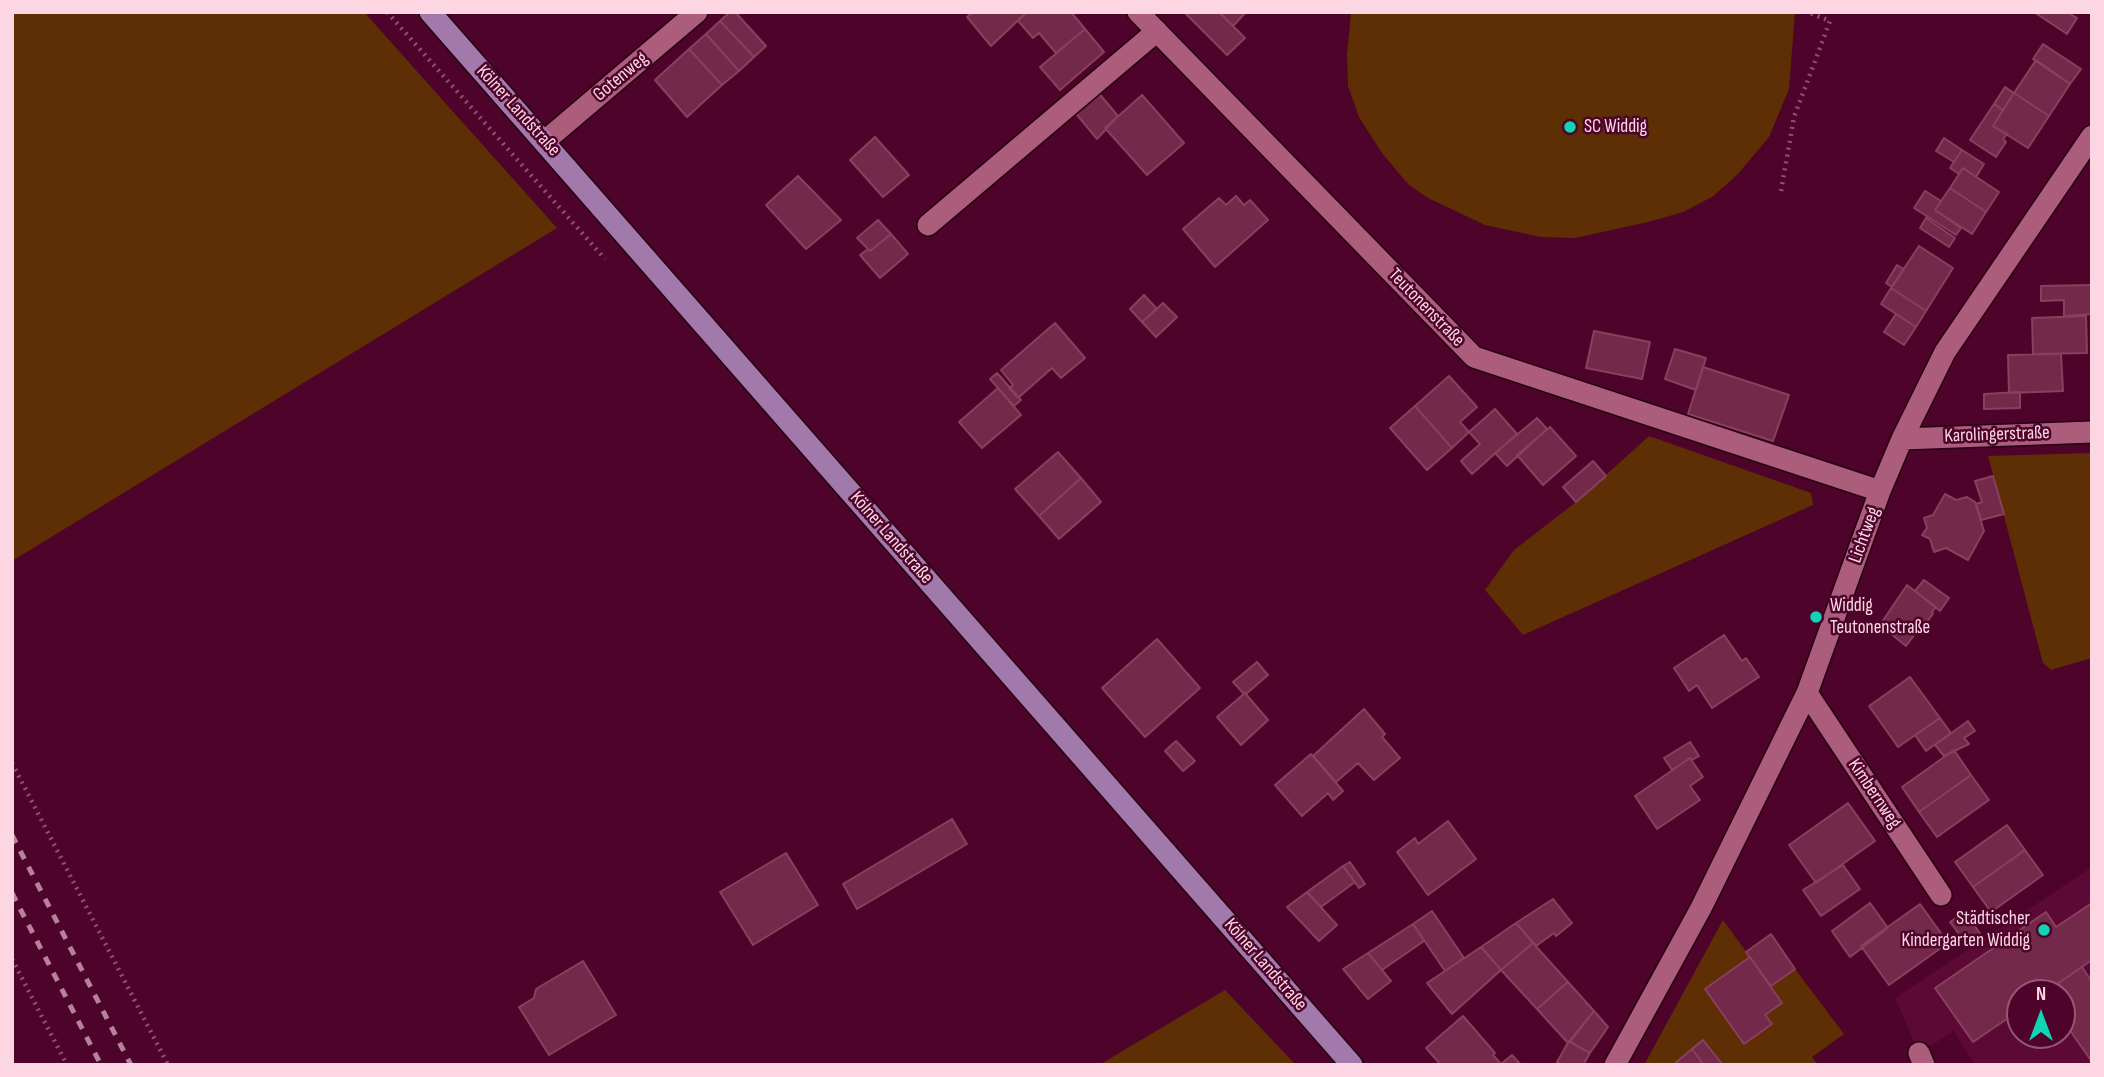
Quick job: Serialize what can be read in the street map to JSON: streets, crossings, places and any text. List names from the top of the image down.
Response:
{
  "streets": {
    "main road": ["Kölner Landstraße"],
    "street": [
      "Gotenweg",
      "Teutonenstraße",
      "Karolingerstraße",
      "Lichtweg",
      "Kimbernweg"
    ]
  },
  "crossings": [
    ["Gotenweg", "Kölner Landstraße"],
    ["Teutonenstraße", "Lichtweg"],
    ["Karolingerstraße", "Lichtweg"],
    ["Lichtweg", "Kimbernweg"]
  ],
  "places": ["SC Widdig", "Widdig Teutonenstraße", "Städtischer Kindergarten Widdig"],
  "north": "top"
}
